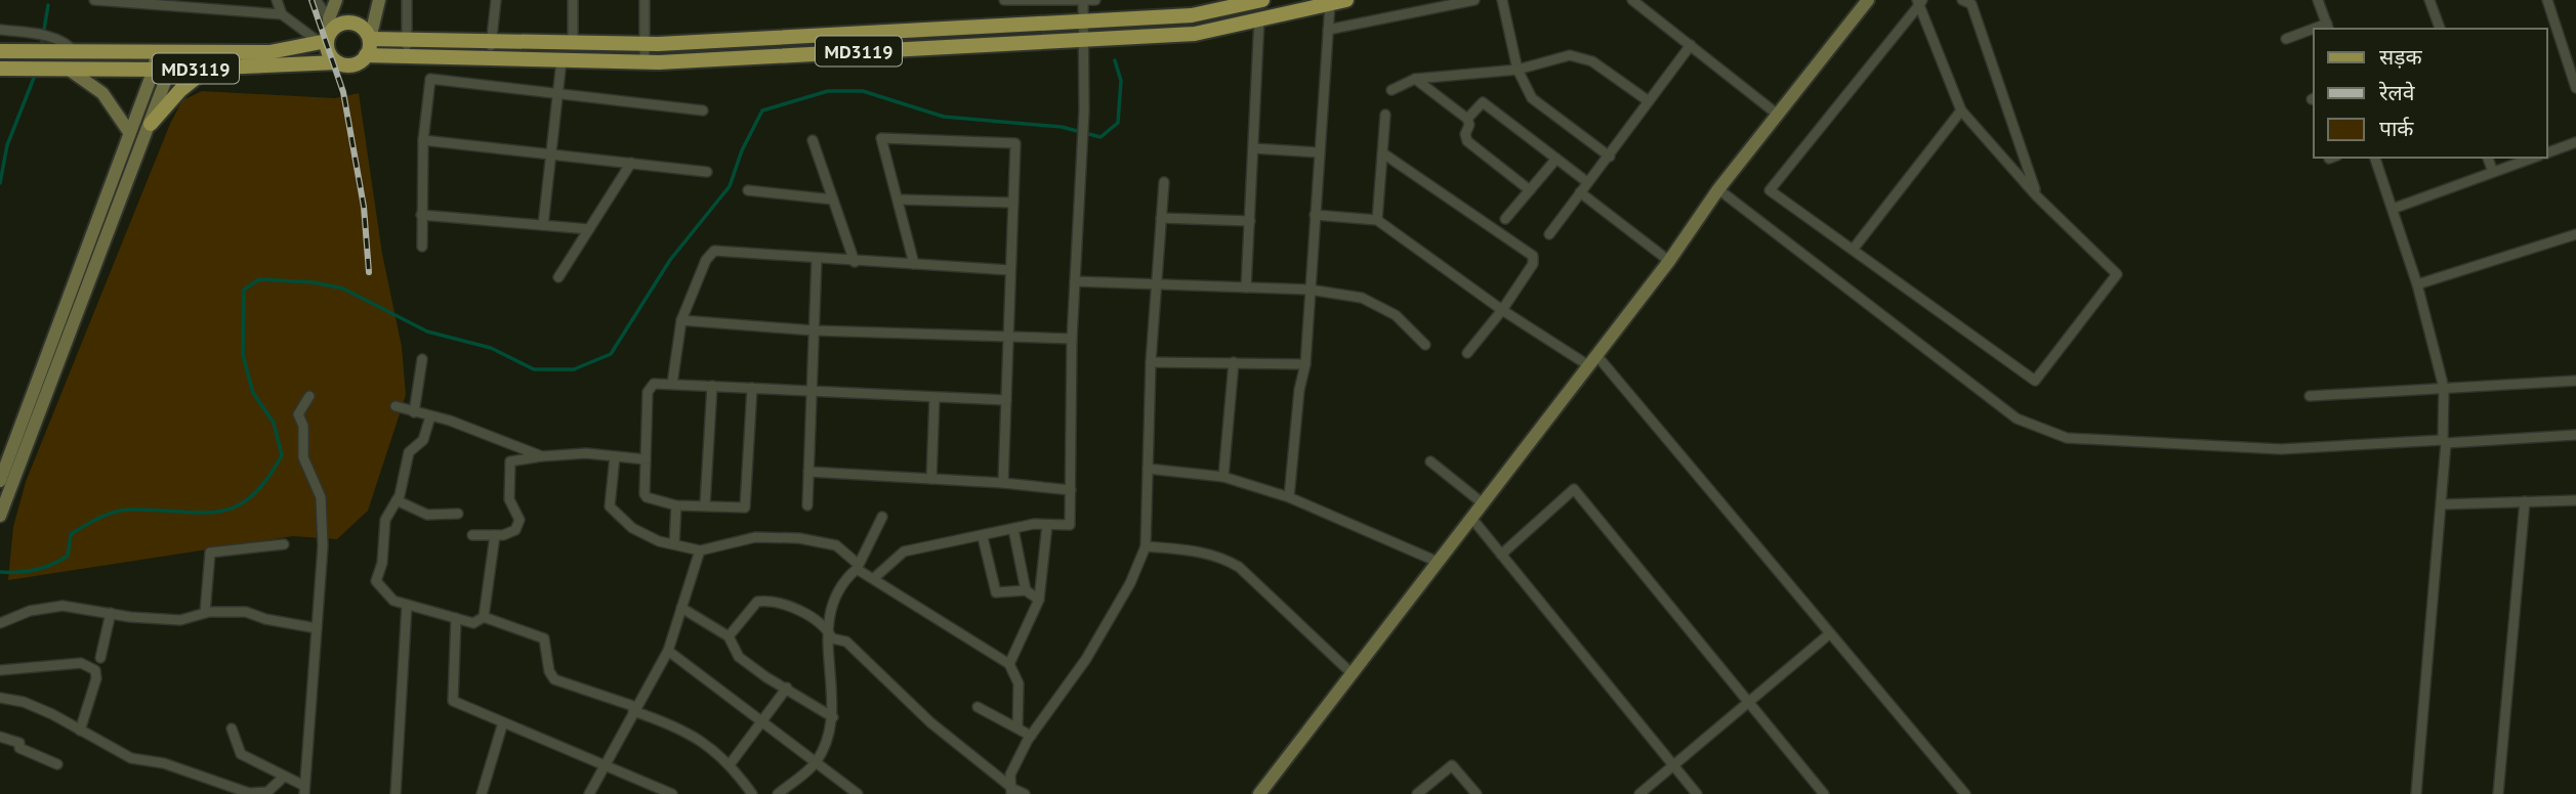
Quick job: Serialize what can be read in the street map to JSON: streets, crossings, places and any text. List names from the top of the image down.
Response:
{
  "streets": {
    "main road": ["MD3119"]
  },
  "legend": ["सड़क", "रेलवे", "पार्क"]
}
